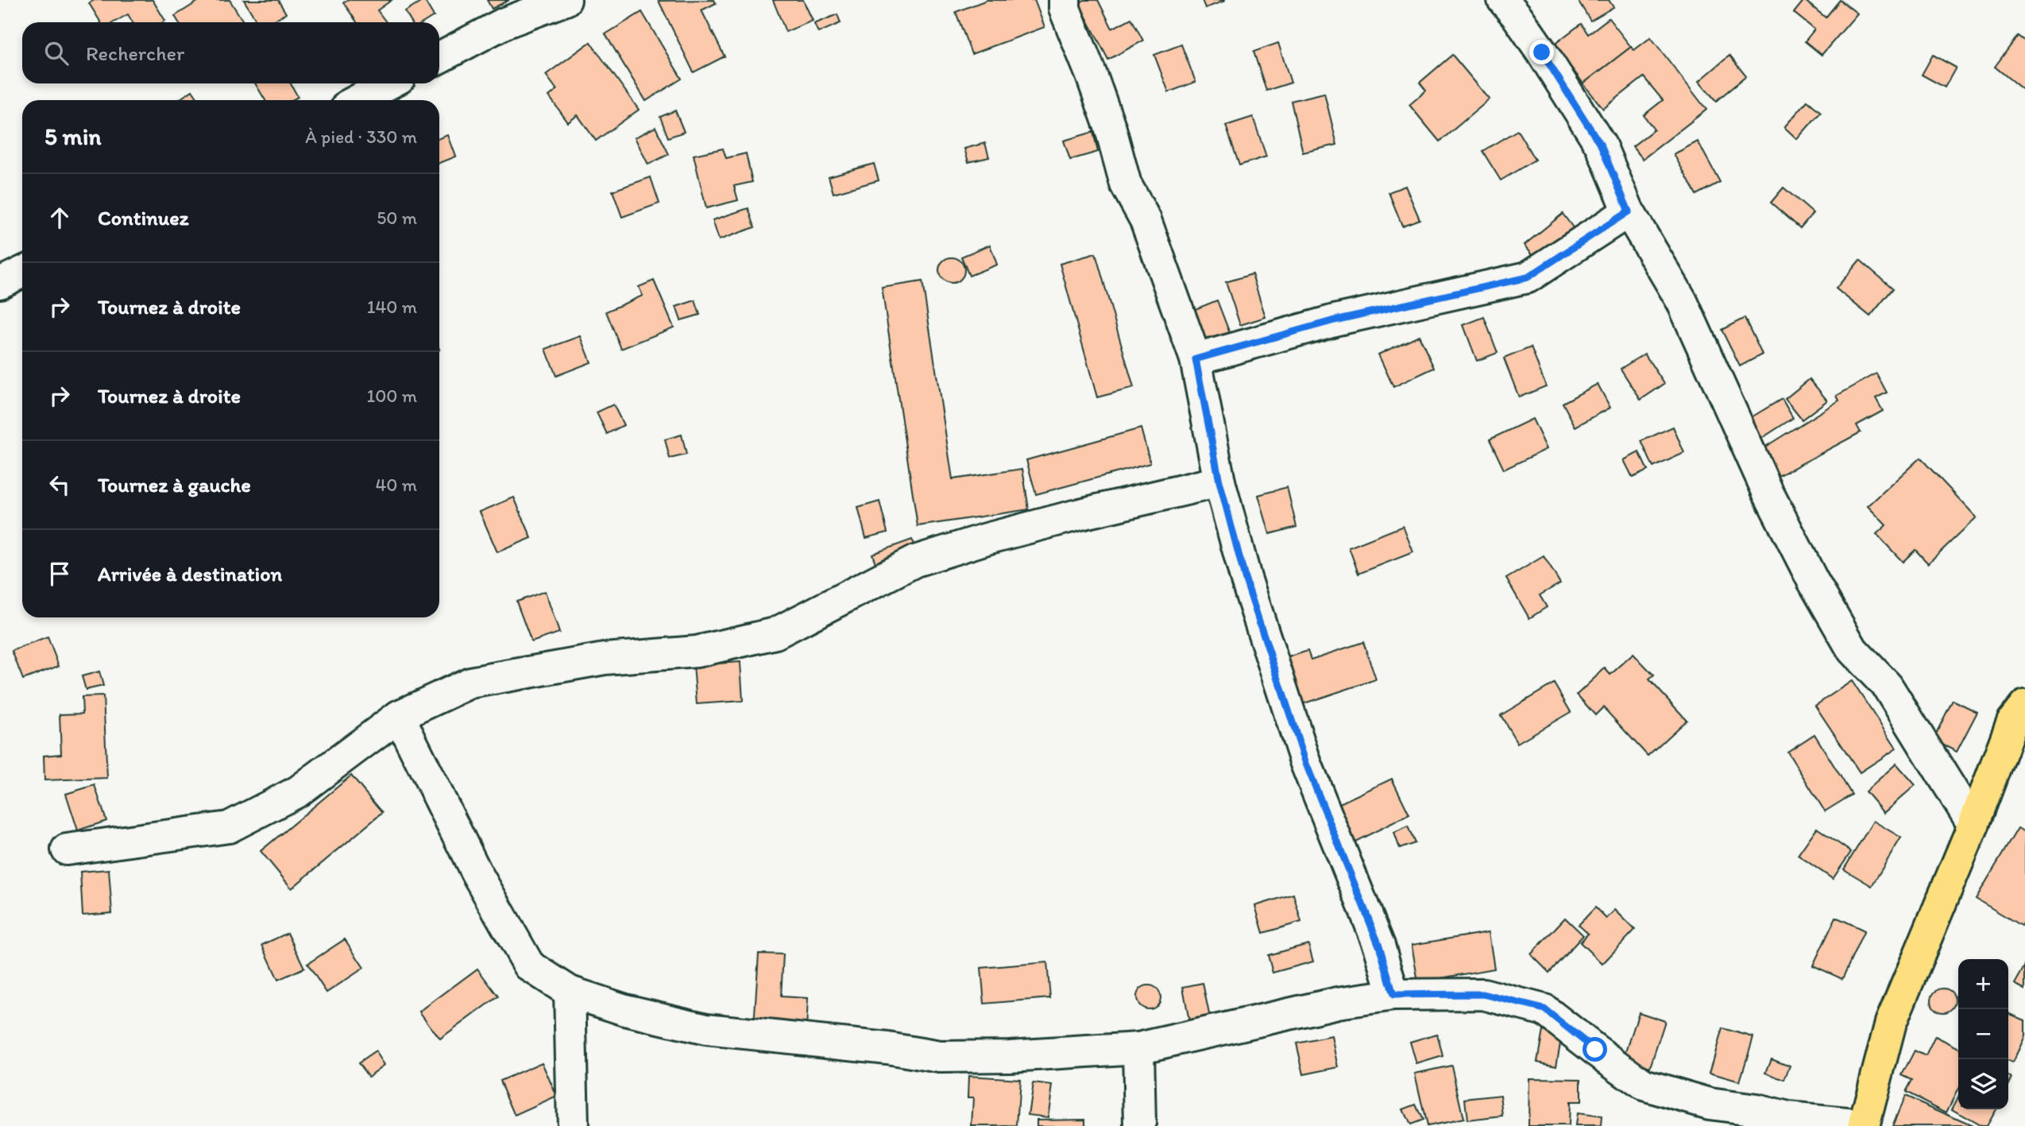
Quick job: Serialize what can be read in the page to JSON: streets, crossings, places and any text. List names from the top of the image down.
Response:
{
  "page": {
    "search": "Rechercher",
    "heading": ["5 min", "À pied · 330 m"],
    "list": [
      ["Continuez", "50 m"],
      ["Tournez à droite", "140 m"],
      ["Tournez à droite", "100 m"],
      ["Tournez à gauche", "40 m"],
      "Arrivée à destination"
    ],
    "map_buttons": ["+", "−"]
  }
}
